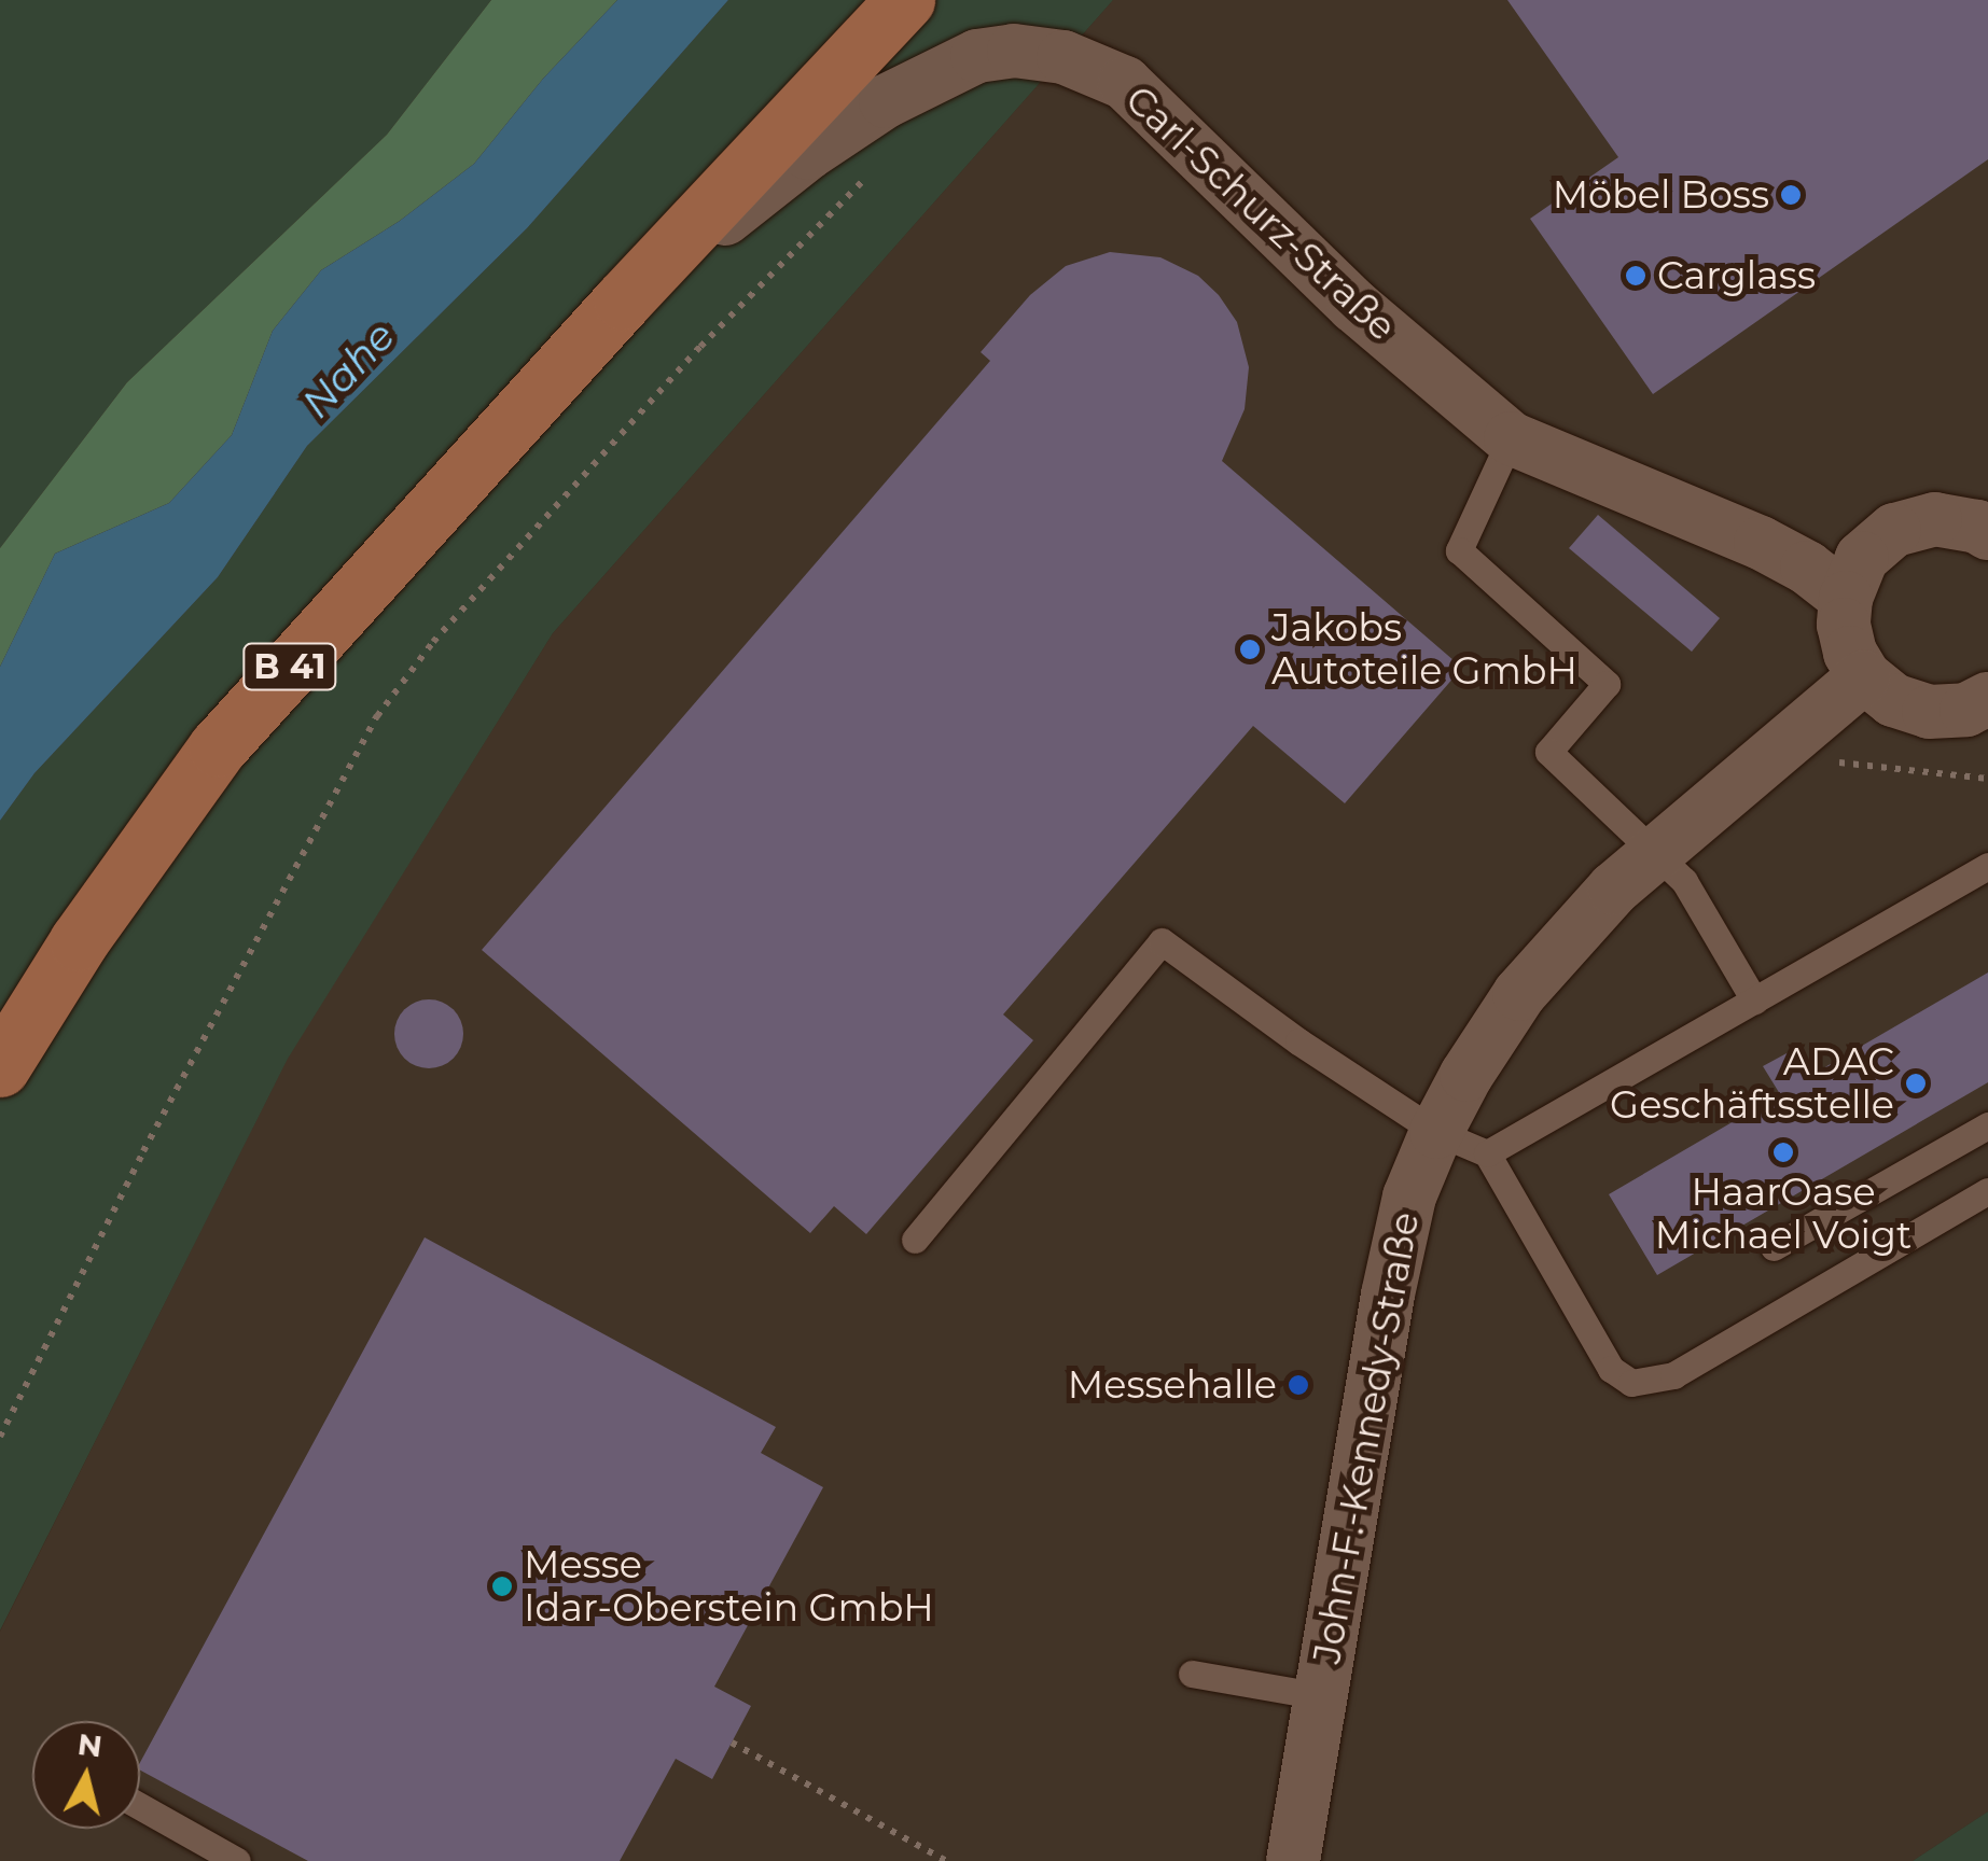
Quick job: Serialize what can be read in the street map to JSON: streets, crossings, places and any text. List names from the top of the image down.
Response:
{
  "streets": {
    "main road": ["B 41"],
    "street": ["Carl-Schurz-Straße", "John-F.-Kennedy-Straße"]
  },
  "crossings": [
    ["Carl-Schurz-Straße", "B 41"]
  ],
  "water": ["Nahe"],
  "places": [
    "Möbel Boss",
    "Carglass",
    "Jakobs Autoteile GmbH",
    "ADAC Geschäftsstelle",
    "HaarOase Michael Voigt",
    "Messehalle",
    "Messe Idar-Oberstein GmbH"
  ],
  "north": "top"
}
